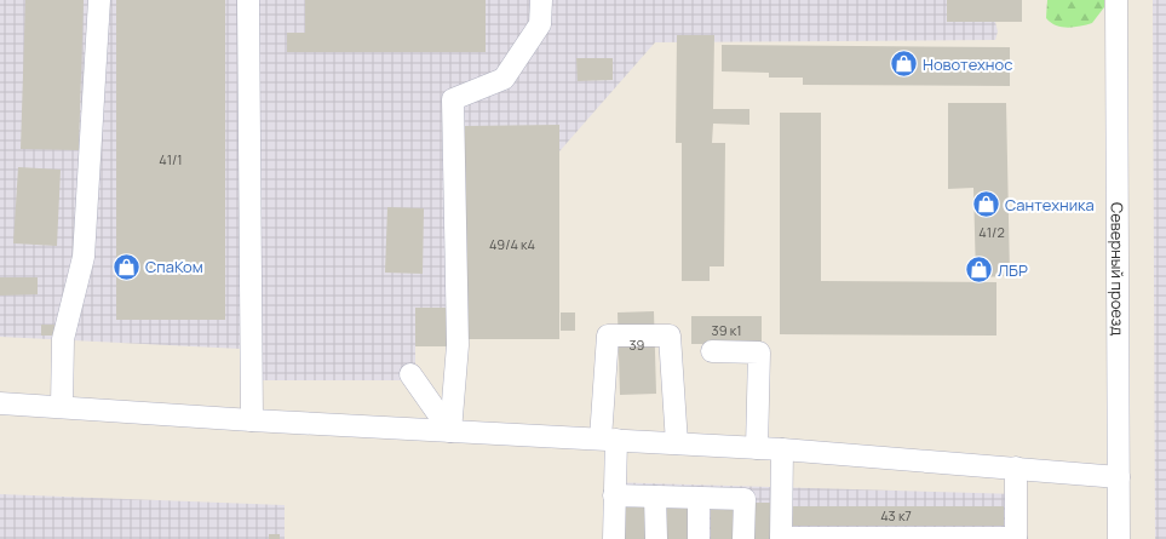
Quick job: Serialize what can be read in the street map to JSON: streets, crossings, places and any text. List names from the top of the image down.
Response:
{
  "streets": {
    "street": ["Северный проезд"]
  },
  "places": {
    "shop": [
      "Новотехнос",
      "Сантехника",
      "СпаКом",
      "ЛБР"
    ]
  },
  "house_numbers": [
    "41/1",
    "41/2",
    "49/4 к4",
    "39 к1",
    "39",
    "43 к7"
  ]
}
